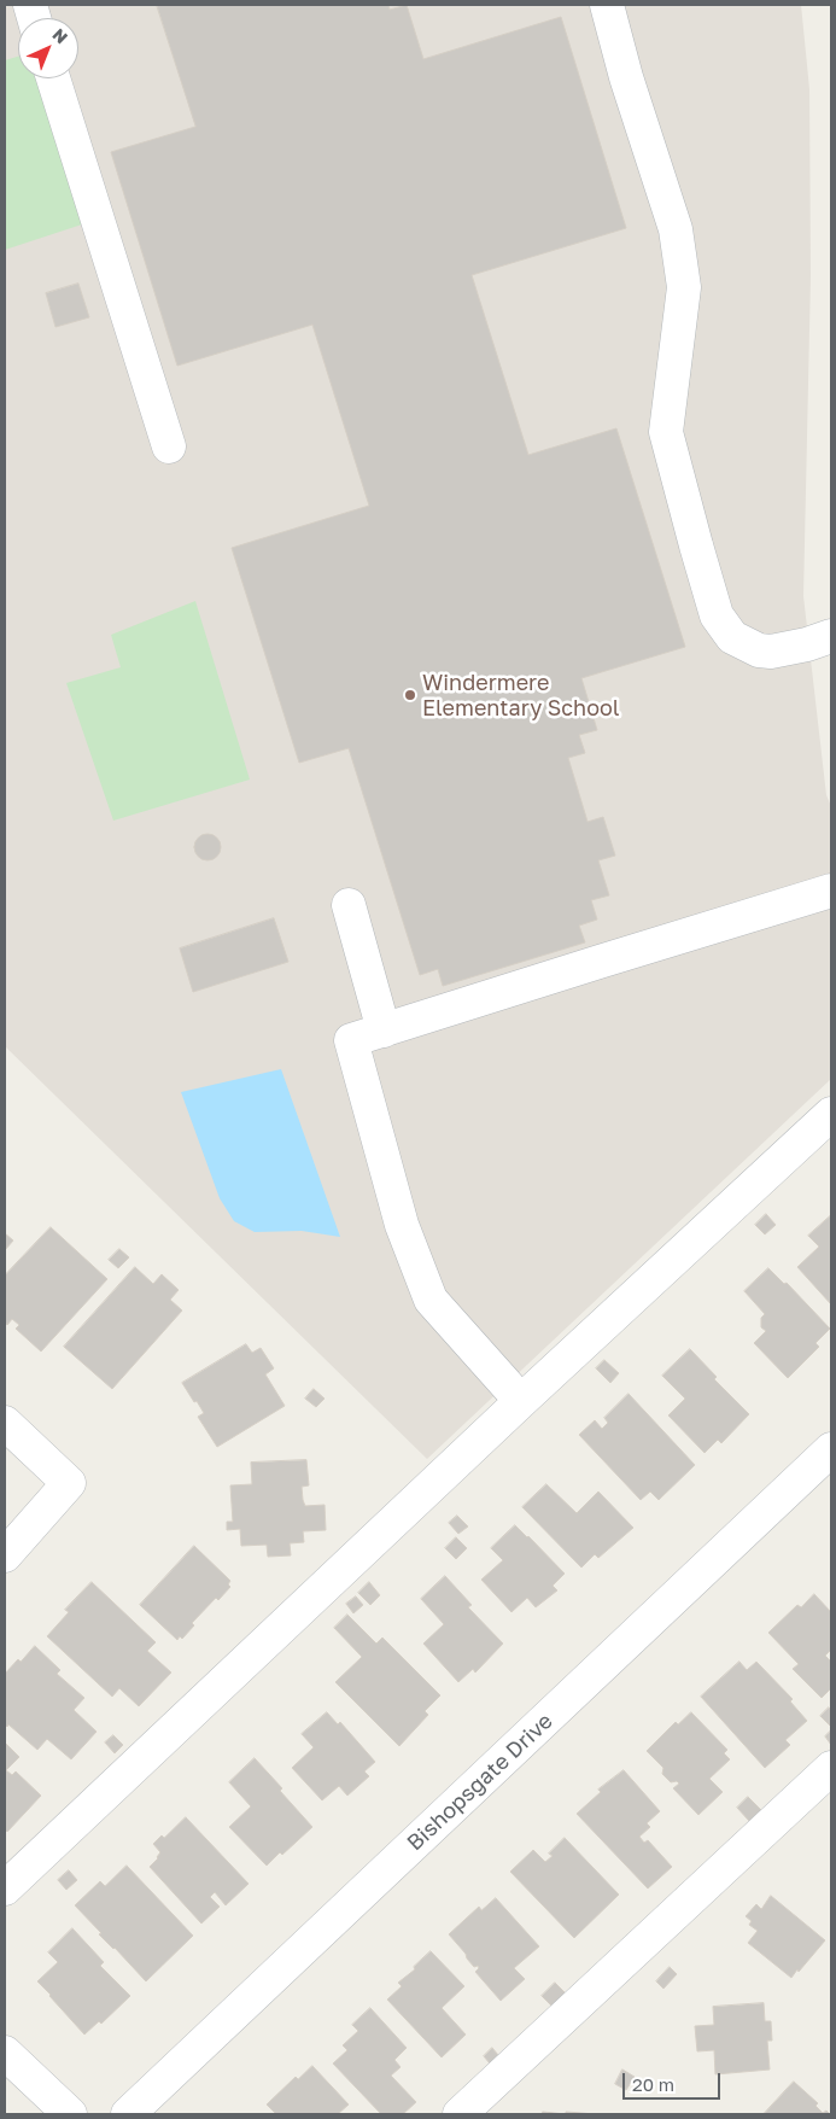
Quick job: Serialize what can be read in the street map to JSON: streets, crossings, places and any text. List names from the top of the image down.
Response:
{
  "streets": {
    "street": ["Bishopsgate Drive"]
  },
  "places": ["Windermere Elementary School"],
  "scale_bar": "20 m",
  "north": "top right"
}
